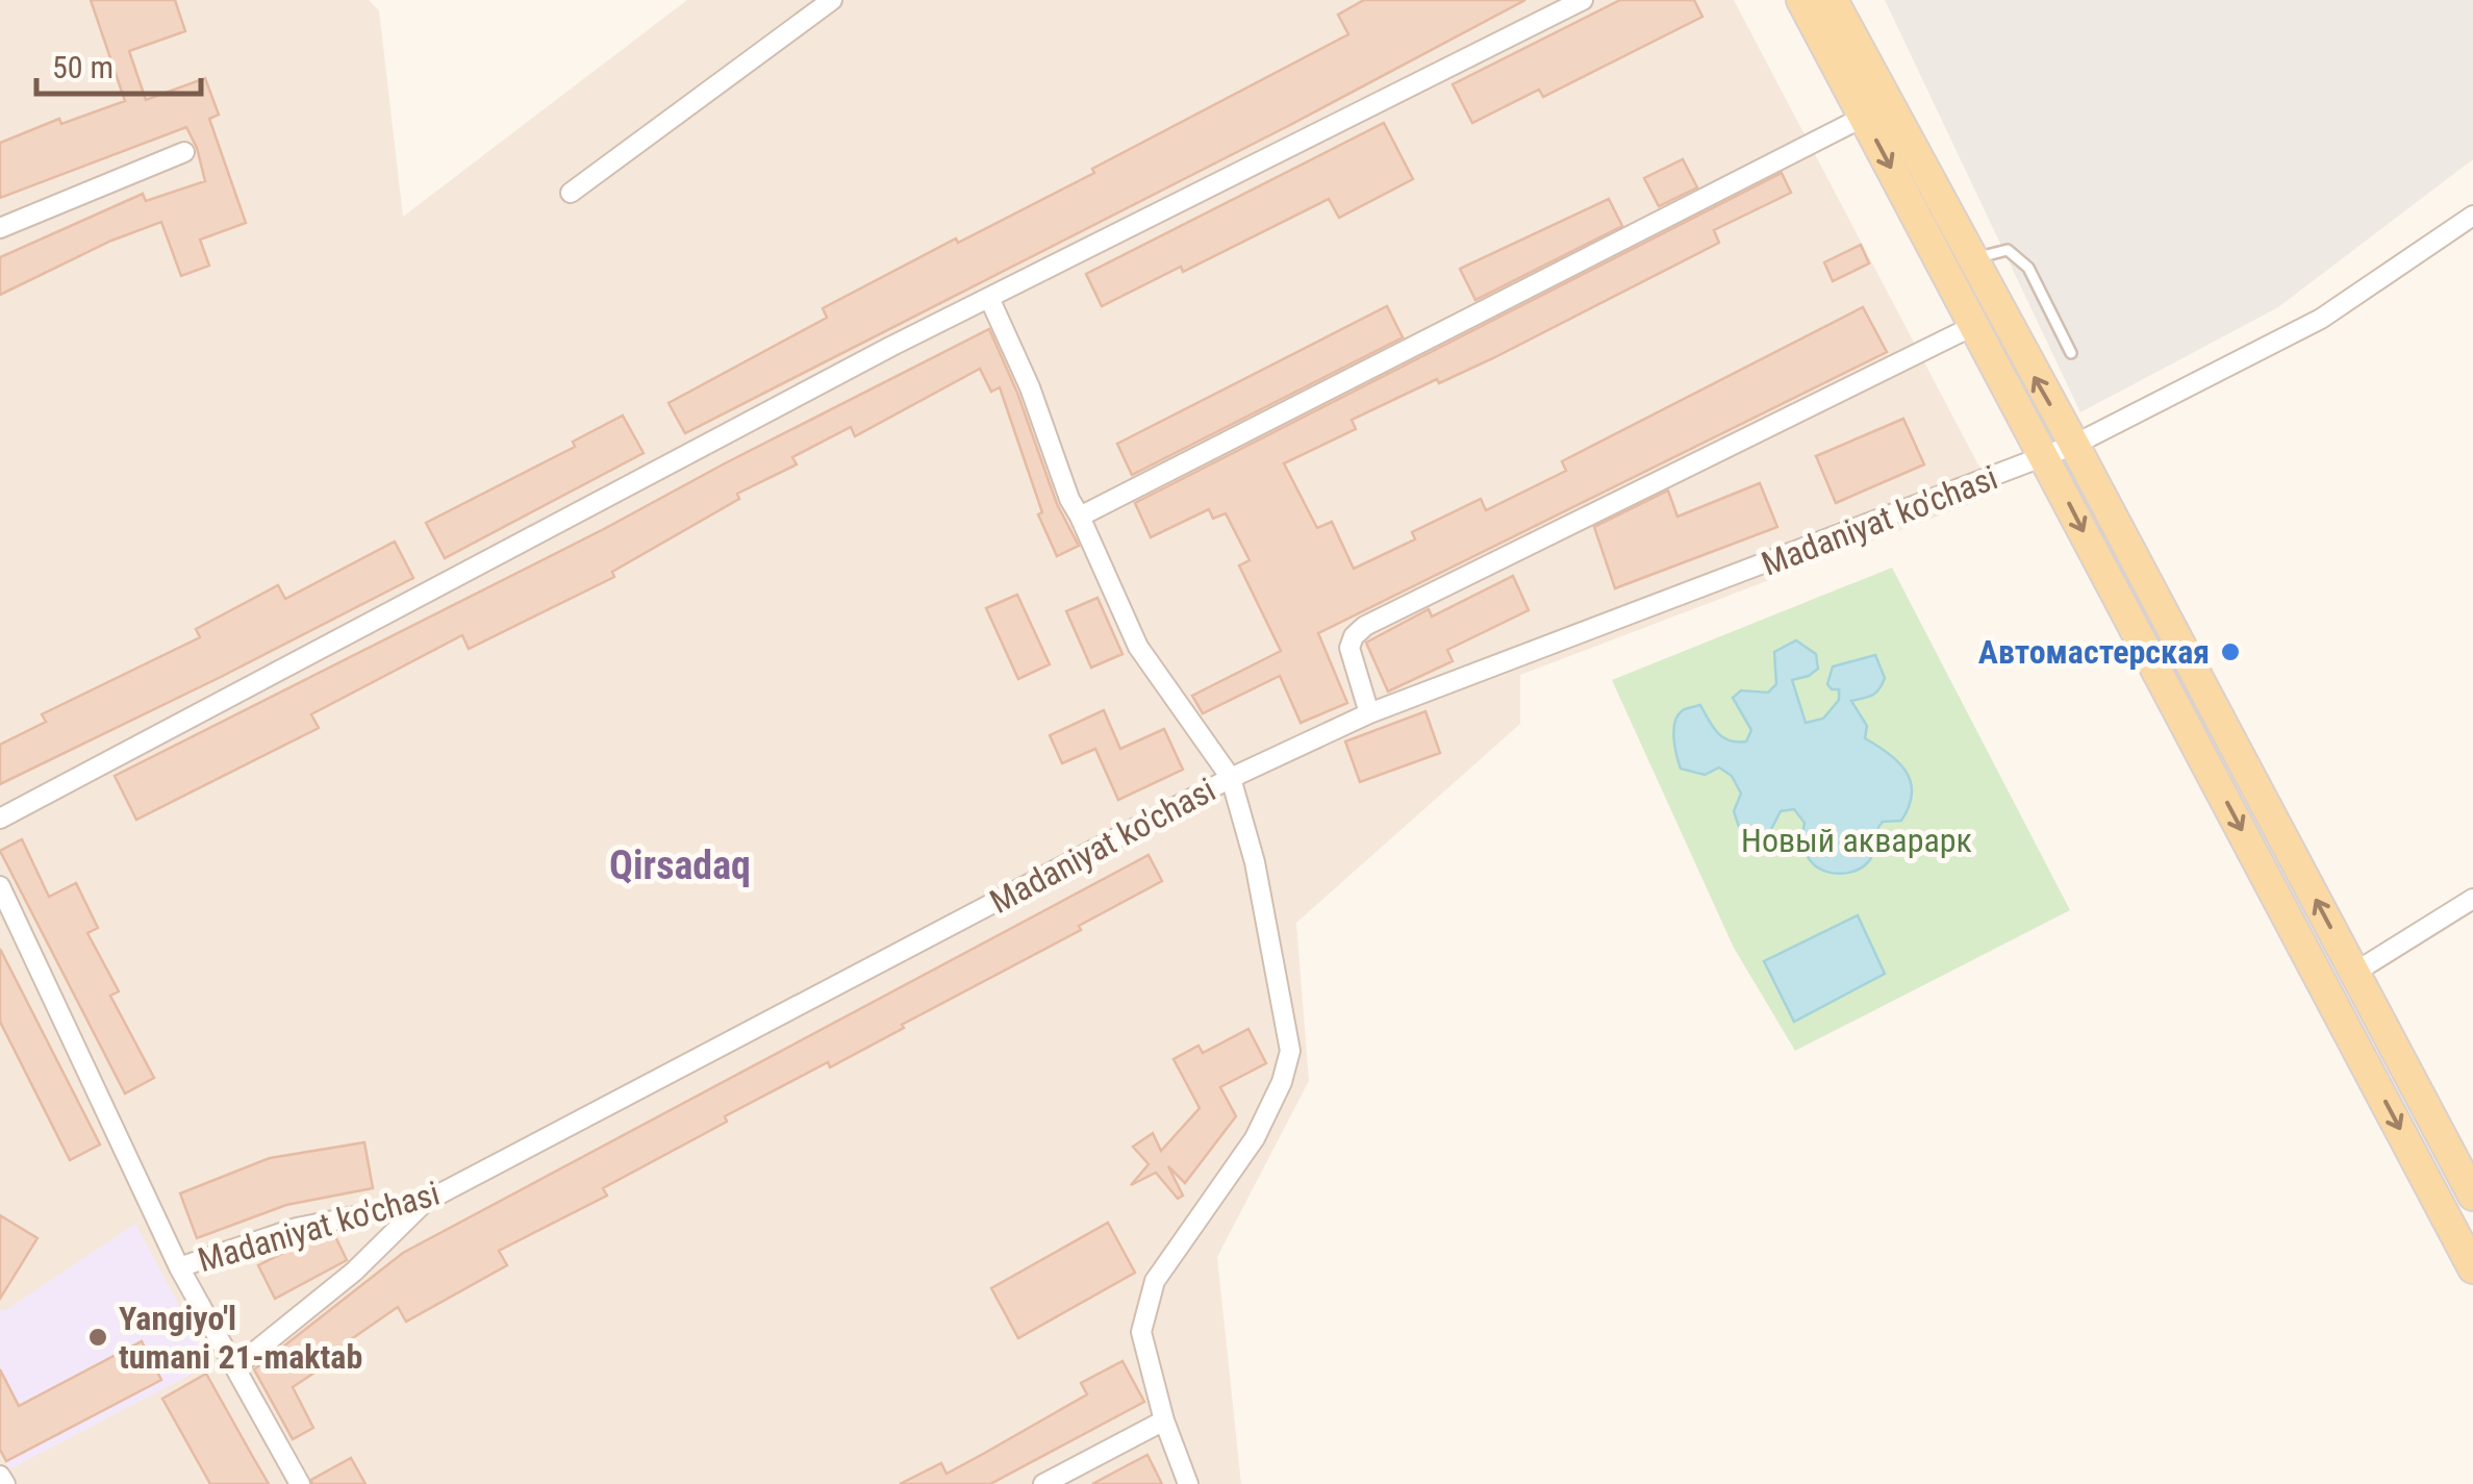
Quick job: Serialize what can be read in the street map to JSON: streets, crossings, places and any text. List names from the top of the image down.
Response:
{
  "streets": {
    "street": ["Madaniyat ko'chasi"]
  },
  "districts": ["Qirsadaq"],
  "parks": ["Новый акварарк"],
  "places": ["Автомастерская", "Yangiyo'l tumani 21-maktab"],
  "scale_bar": "50 m"
}
